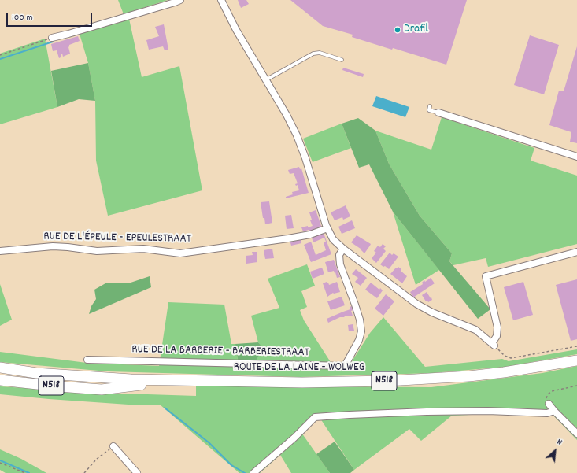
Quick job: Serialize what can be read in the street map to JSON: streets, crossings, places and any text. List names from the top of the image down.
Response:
{
  "streets": {
    "highway": ["ROUTE DE LA LAINE - WOLWEG", "N518"],
    "street": ["RUE DE L'ÉPEULE - EPEULESTRAAT", "RUE DE LA BARBERIE - BARBERIESTRAAT"]
  },
  "places": ["Drafil"],
  "scale_bar": "100 m",
  "north": "top right"
}
